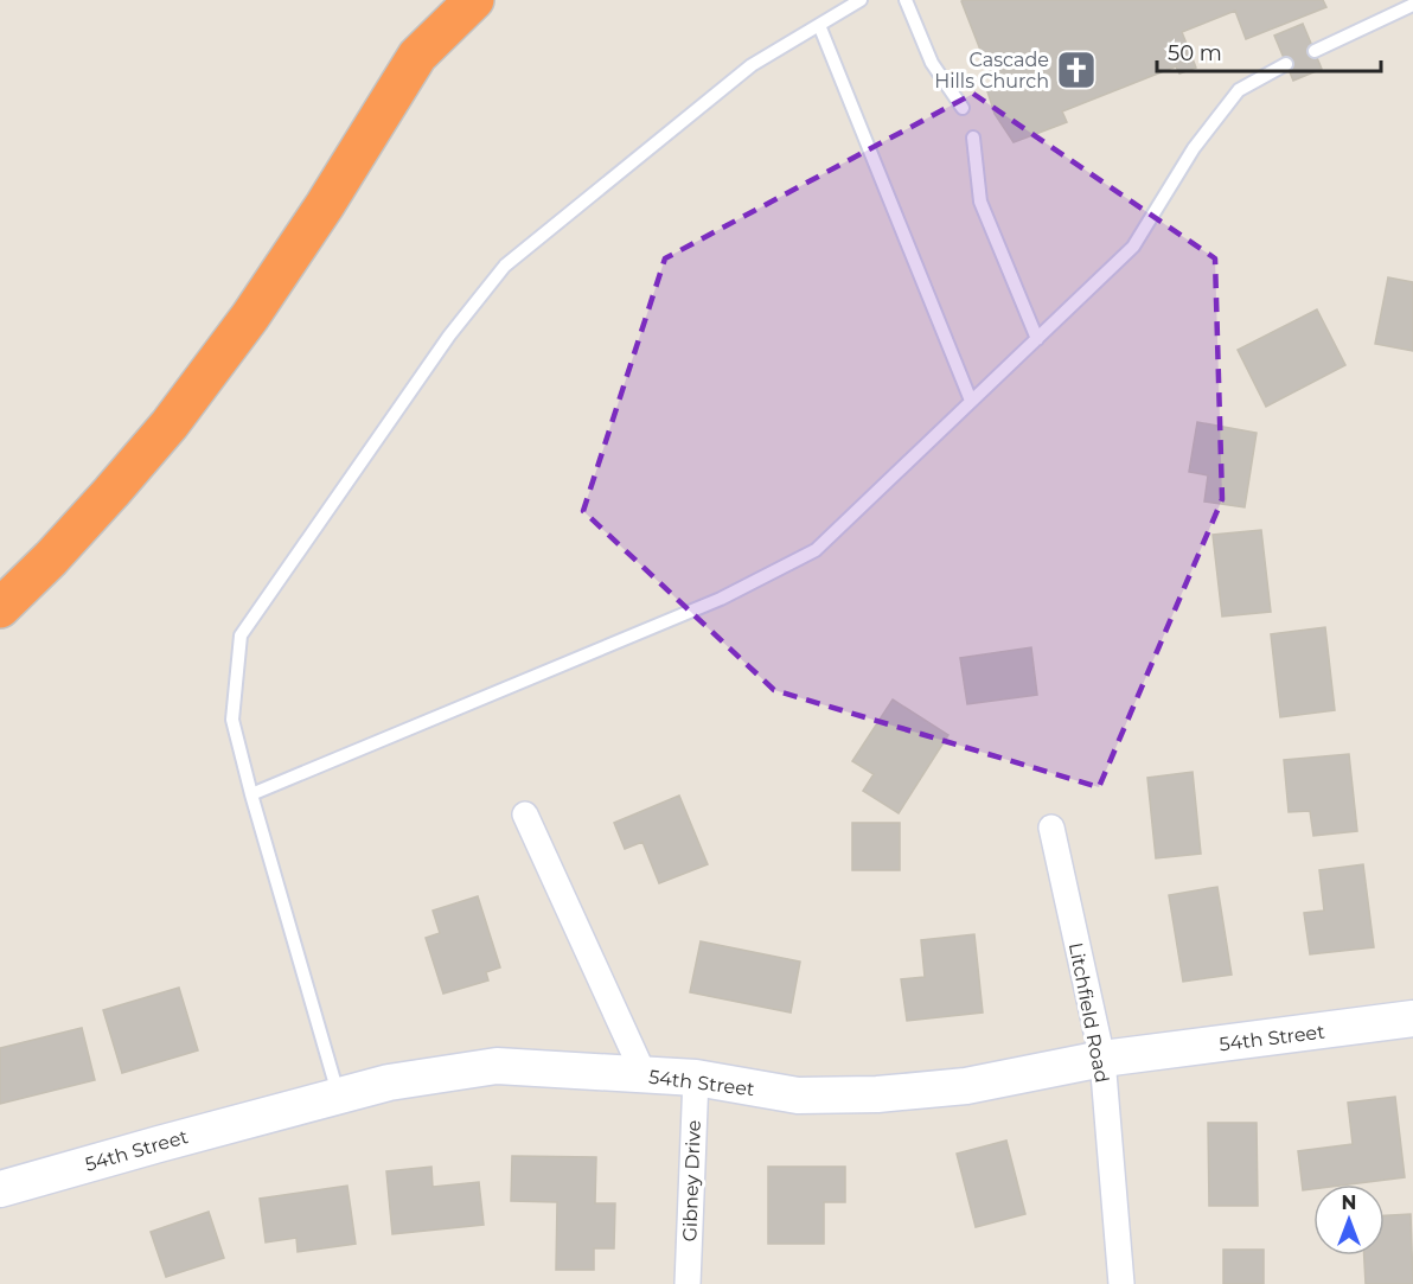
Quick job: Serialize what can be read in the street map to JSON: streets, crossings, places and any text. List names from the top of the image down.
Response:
{
  "streets": {
    "main road": ["54th Street"],
    "street": ["Litchfield Road", "Gibney Drive"]
  },
  "crossings": [
    ["Litchfield Road", "54th Street"],
    ["54th Street", "Gibney Drive"]
  ],
  "places": {
    "church": ["Cascade Hills Church"]
  },
  "scale_bar": "50 m",
  "north": "top"
}
